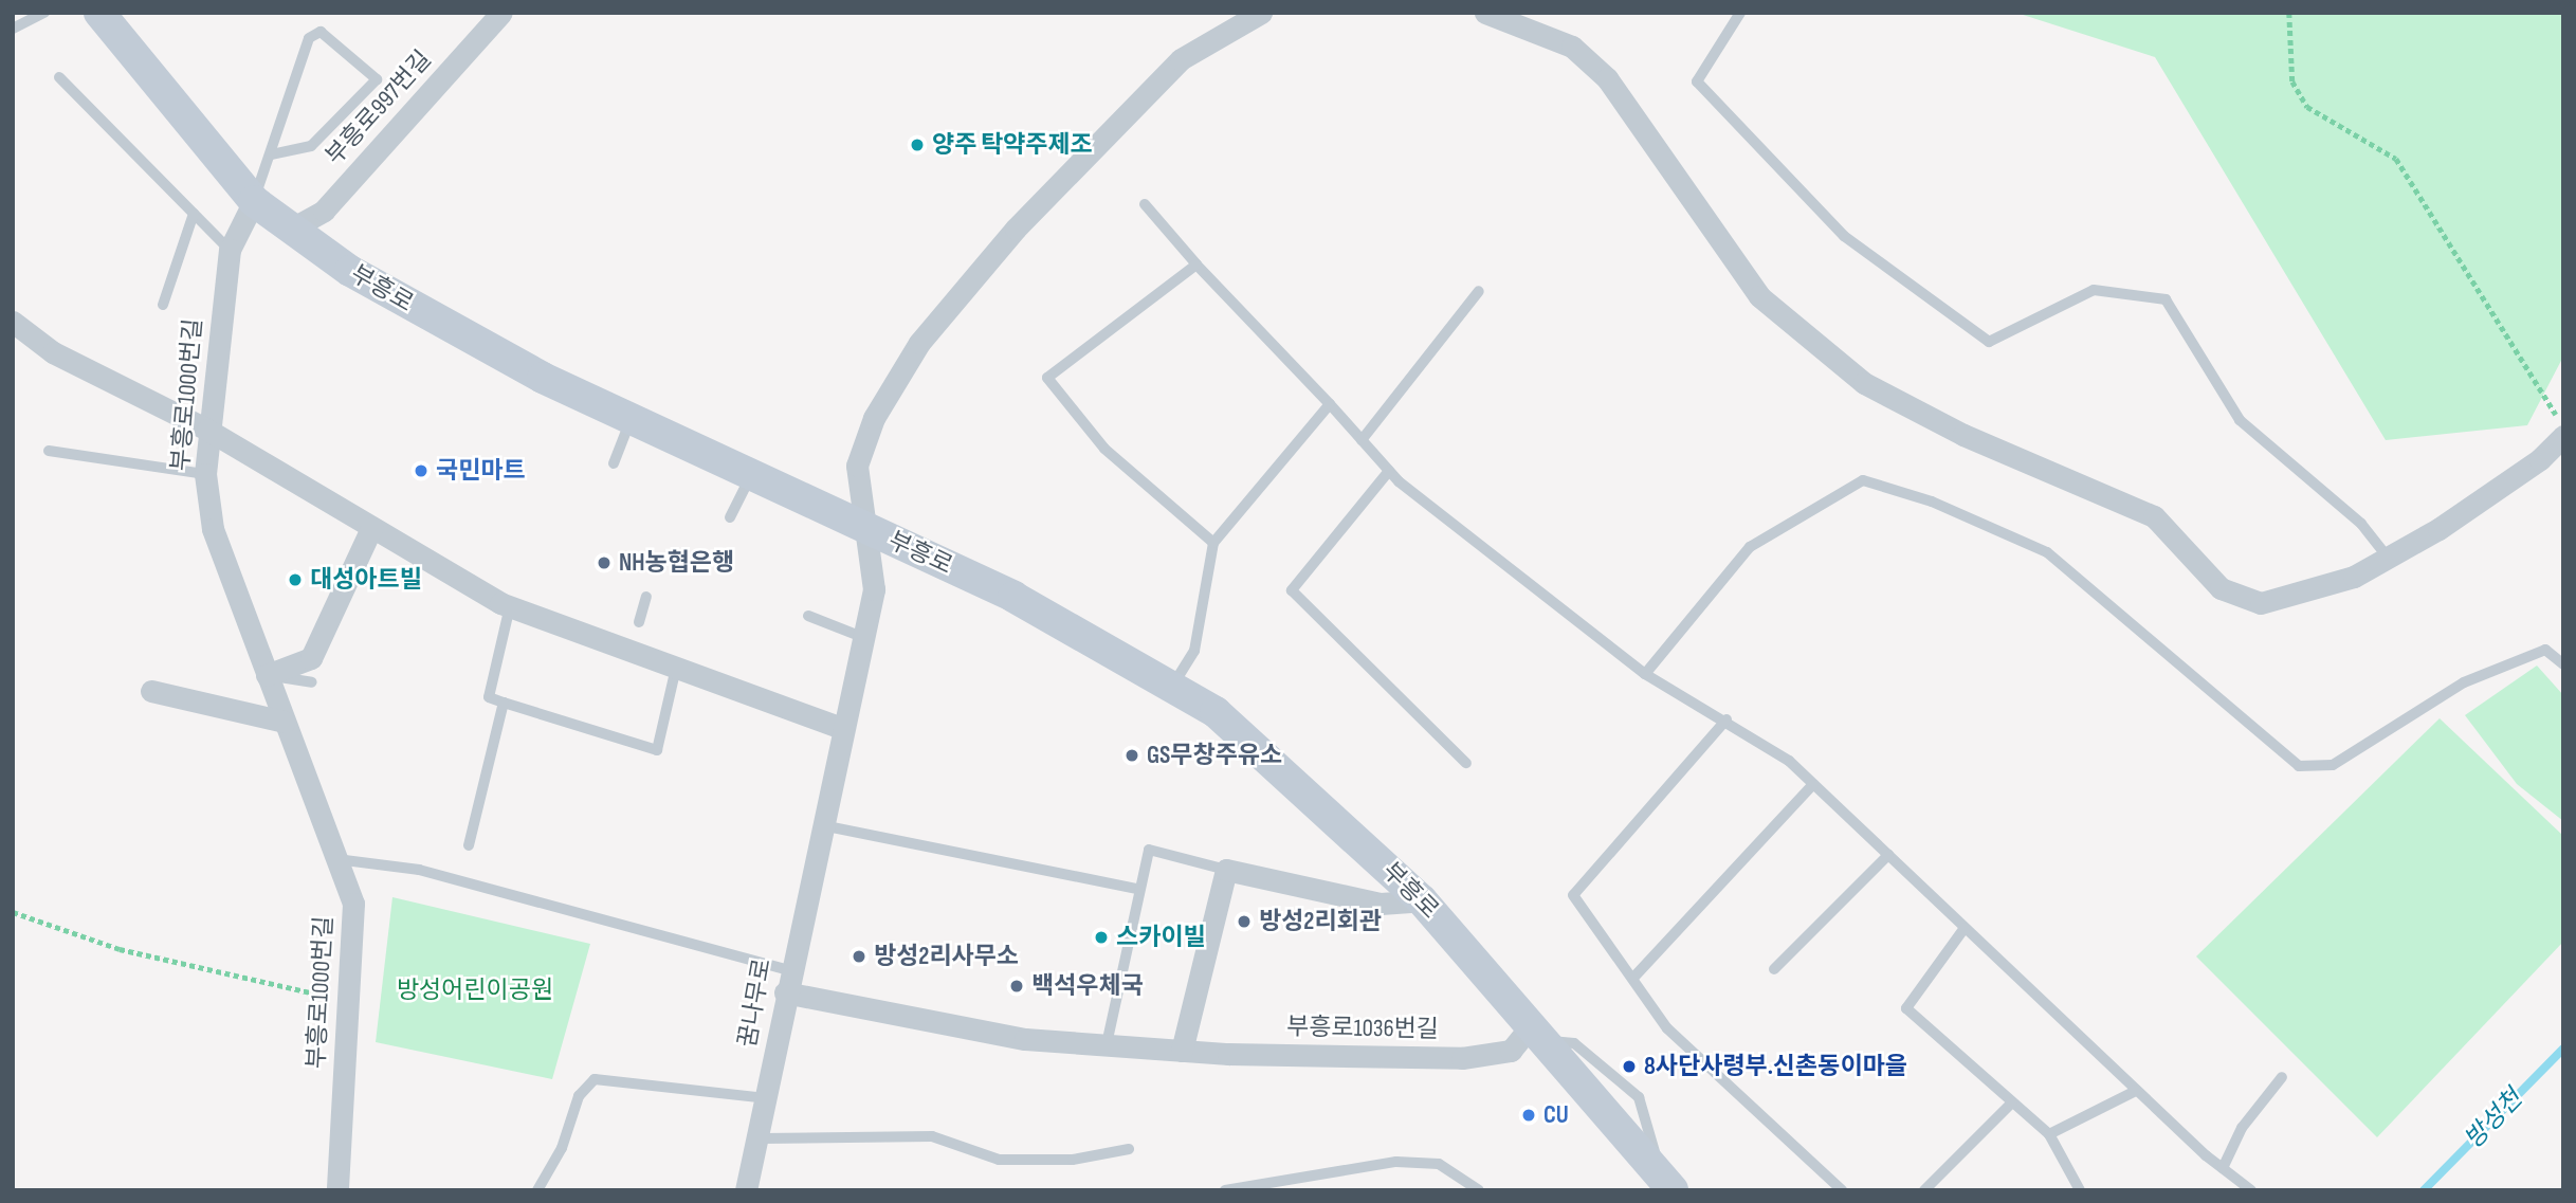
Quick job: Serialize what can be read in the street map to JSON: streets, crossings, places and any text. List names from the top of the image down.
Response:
{
  "streets": {
    "main road": ["부흥로"],
    "street": [
      "부흥로997번길",
      "부흥로1000번길",
      "꿈나무로",
      "부흥로1036번길"
    ]
  },
  "crossings": [
    ["부흥로997번길", "부흥로"],
    ["부흥로", "부흥로1000번길"],
    ["부흥로", "꿈나무로"],
    ["부흥로", "부흥로1036번길"],
    ["꿈나무로", "부흥로1036번길"]
  ],
  "water": ["방성천"],
  "parks": ["방성어린이공원"],
  "places": [
    "양주 탁약주제조",
    "국민마트",
    "NH농협은행",
    "대성아트빌",
    "GS무창주유소",
    "방성2리회관",
    "스카이빌",
    "방성2리사무소",
    "백석우체국",
    "8사단사령부.신촌동이마을",
    "CU"
  ]
}
